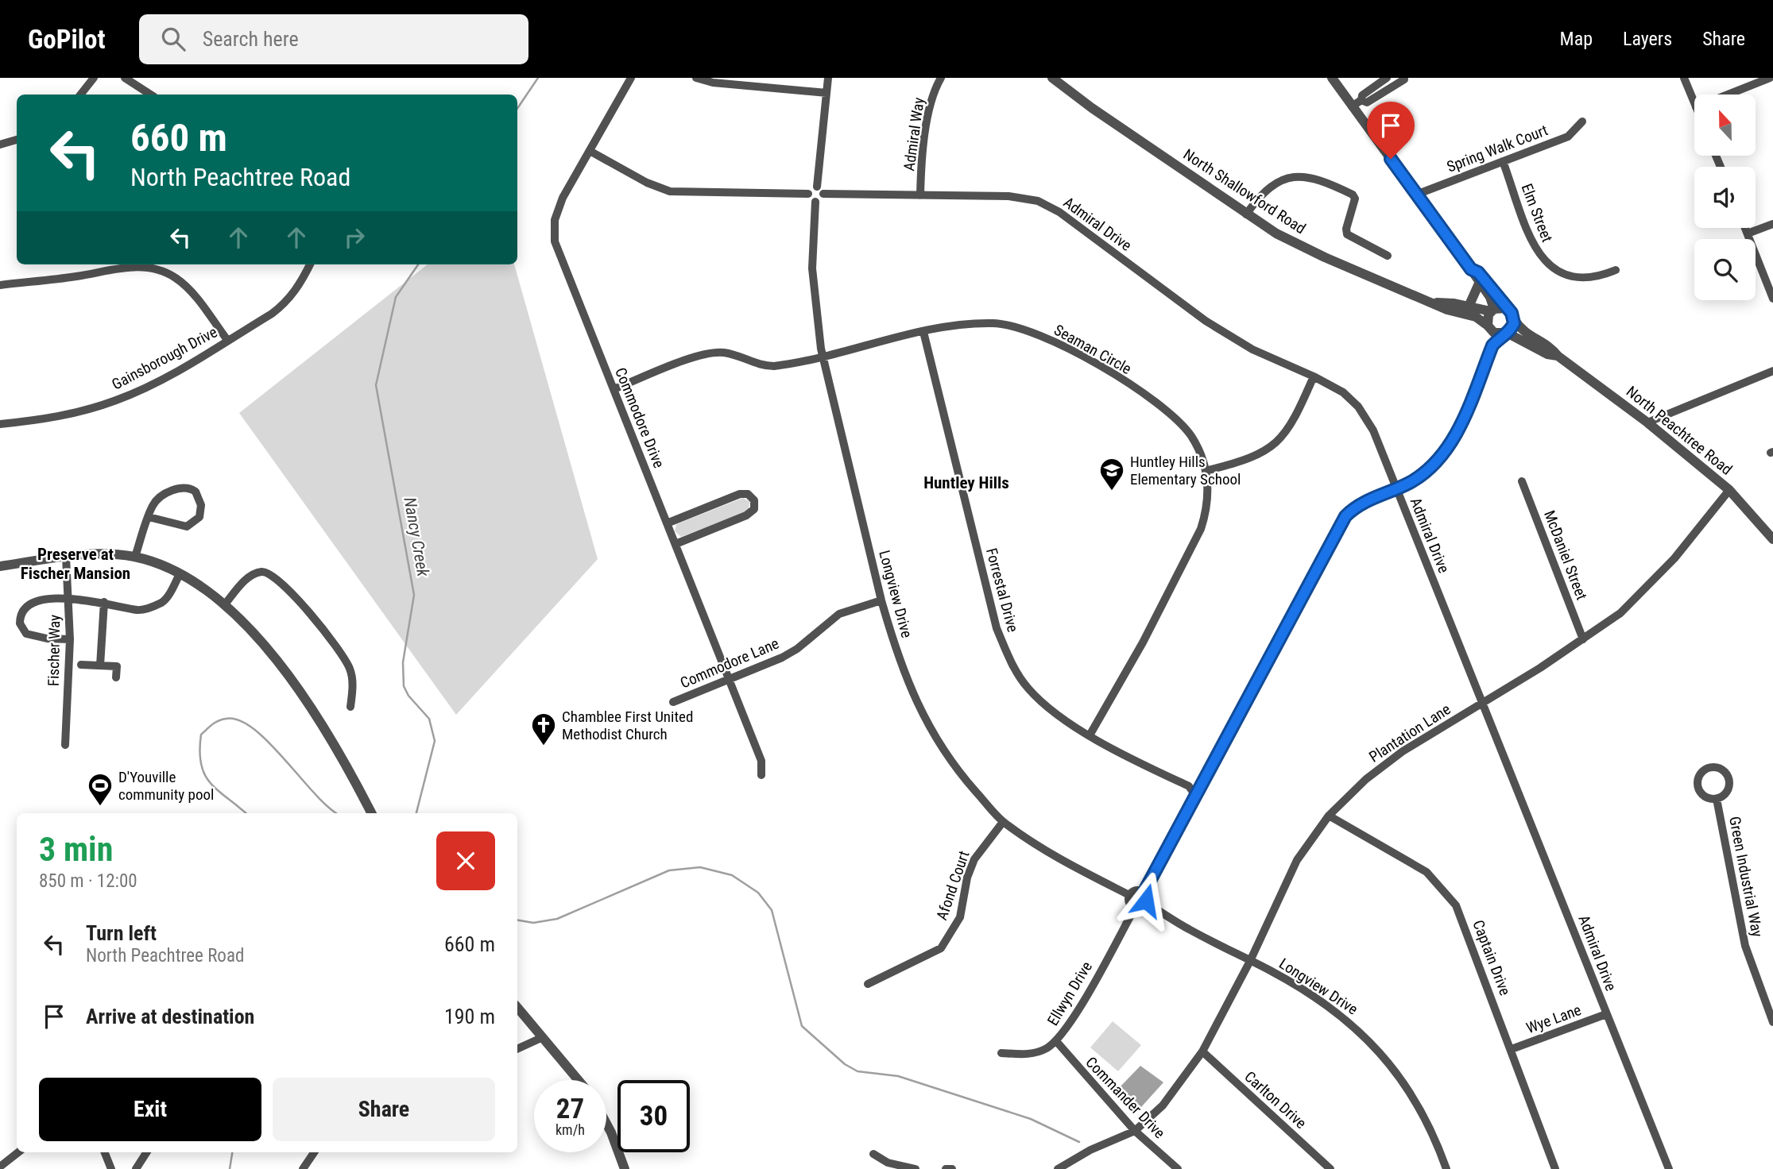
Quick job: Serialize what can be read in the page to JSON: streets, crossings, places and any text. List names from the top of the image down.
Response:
{
  "streets": {
    "street": [
      "Admiral Way",
      "Spring Walk Court",
      "North Shallowford Road",
      "Elm Street",
      "Admiral Drive",
      "Seaman Circle",
      "Gainsborough Drive",
      "Commodore Drive",
      "North Peachtree Road",
      "McDaniel Street",
      "Forrestal Drive",
      "Longview Drive",
      "Fischer Way",
      "Commodore Lane",
      "Plantation Lane",
      "Green Industrial Way",
      "Afond Court",
      "Captain Drive",
      "Ellwyn Drive",
      "Wye Lane",
      "Commander Drive",
      "Carlton Drive"
    ]
  },
  "crossings": [
    ["Admiral Way", "Admiral Drive"],
    ["Spring Walk Court", "Elm Street"],
    ["Spring Walk Court", "North Peachtree Road"],
    ["North Shallowford Road", "North Peachtree Road"],
    ["Admiral Drive", "Longview Drive"],
    ["Admiral Drive", "Plantation Lane"],
    ["Admiral Drive", "Wye Lane"],
    ["Seaman Circle", "Commodore Drive"],
    ["Seaman Circle", "Forrestal Drive"],
    ["Seaman Circle", "Longview Drive"],
    ["Commodore Drive", "Commodore Lane"],
    ["North Peachtree Road", "Plantation Lane"],
    ["McDaniel Street", "Plantation Lane"],
    ["Longview Drive", "Commodore Lane"],
    ["Longview Drive", "Plantation Lane"],
    ["Longview Drive", "Afond Court"],
    ["Longview Drive", "Ellwyn Drive"],
    ["Plantation Lane", "Captain Drive"],
    ["Plantation Lane", "Commander Drive"],
    ["Plantation Lane", "Carlton Drive"],
    ["Captain Drive", "Wye Lane"],
    ["Ellwyn Drive", "Commander Drive"]
  ],
  "districts": ["Huntley Hills", "Preserve at Fischer Mansion"],
  "water": ["Nancy Creek"],
  "places": {
    "school or university": ["Huntley Hills Elementary School"],
    "church": ["Chamblee First United Methodist Church"],
    "sports": ["D'Youville community pool"]
  },
  "north": "top",
  "page": {
    "header": "GoPilot",
    "search": "Search here",
    "nav": ["Map", "Layers", "Share"],
    "turn": ["660 m", "North Peachtree Road"],
    "heading": ["3 min", "850 m · 12:00"],
    "list": [
      {
        "name": "Turn left",
        "note": "North Peachtree Road",
        "value": "660 m"
      },
      {
        "name": "Arrive at destination",
        "value": "190 m"
      }
    ],
    "buttons": ["Exit", "Share"],
    "speed": "27 km/h",
    "limit": "30"
  }
}
